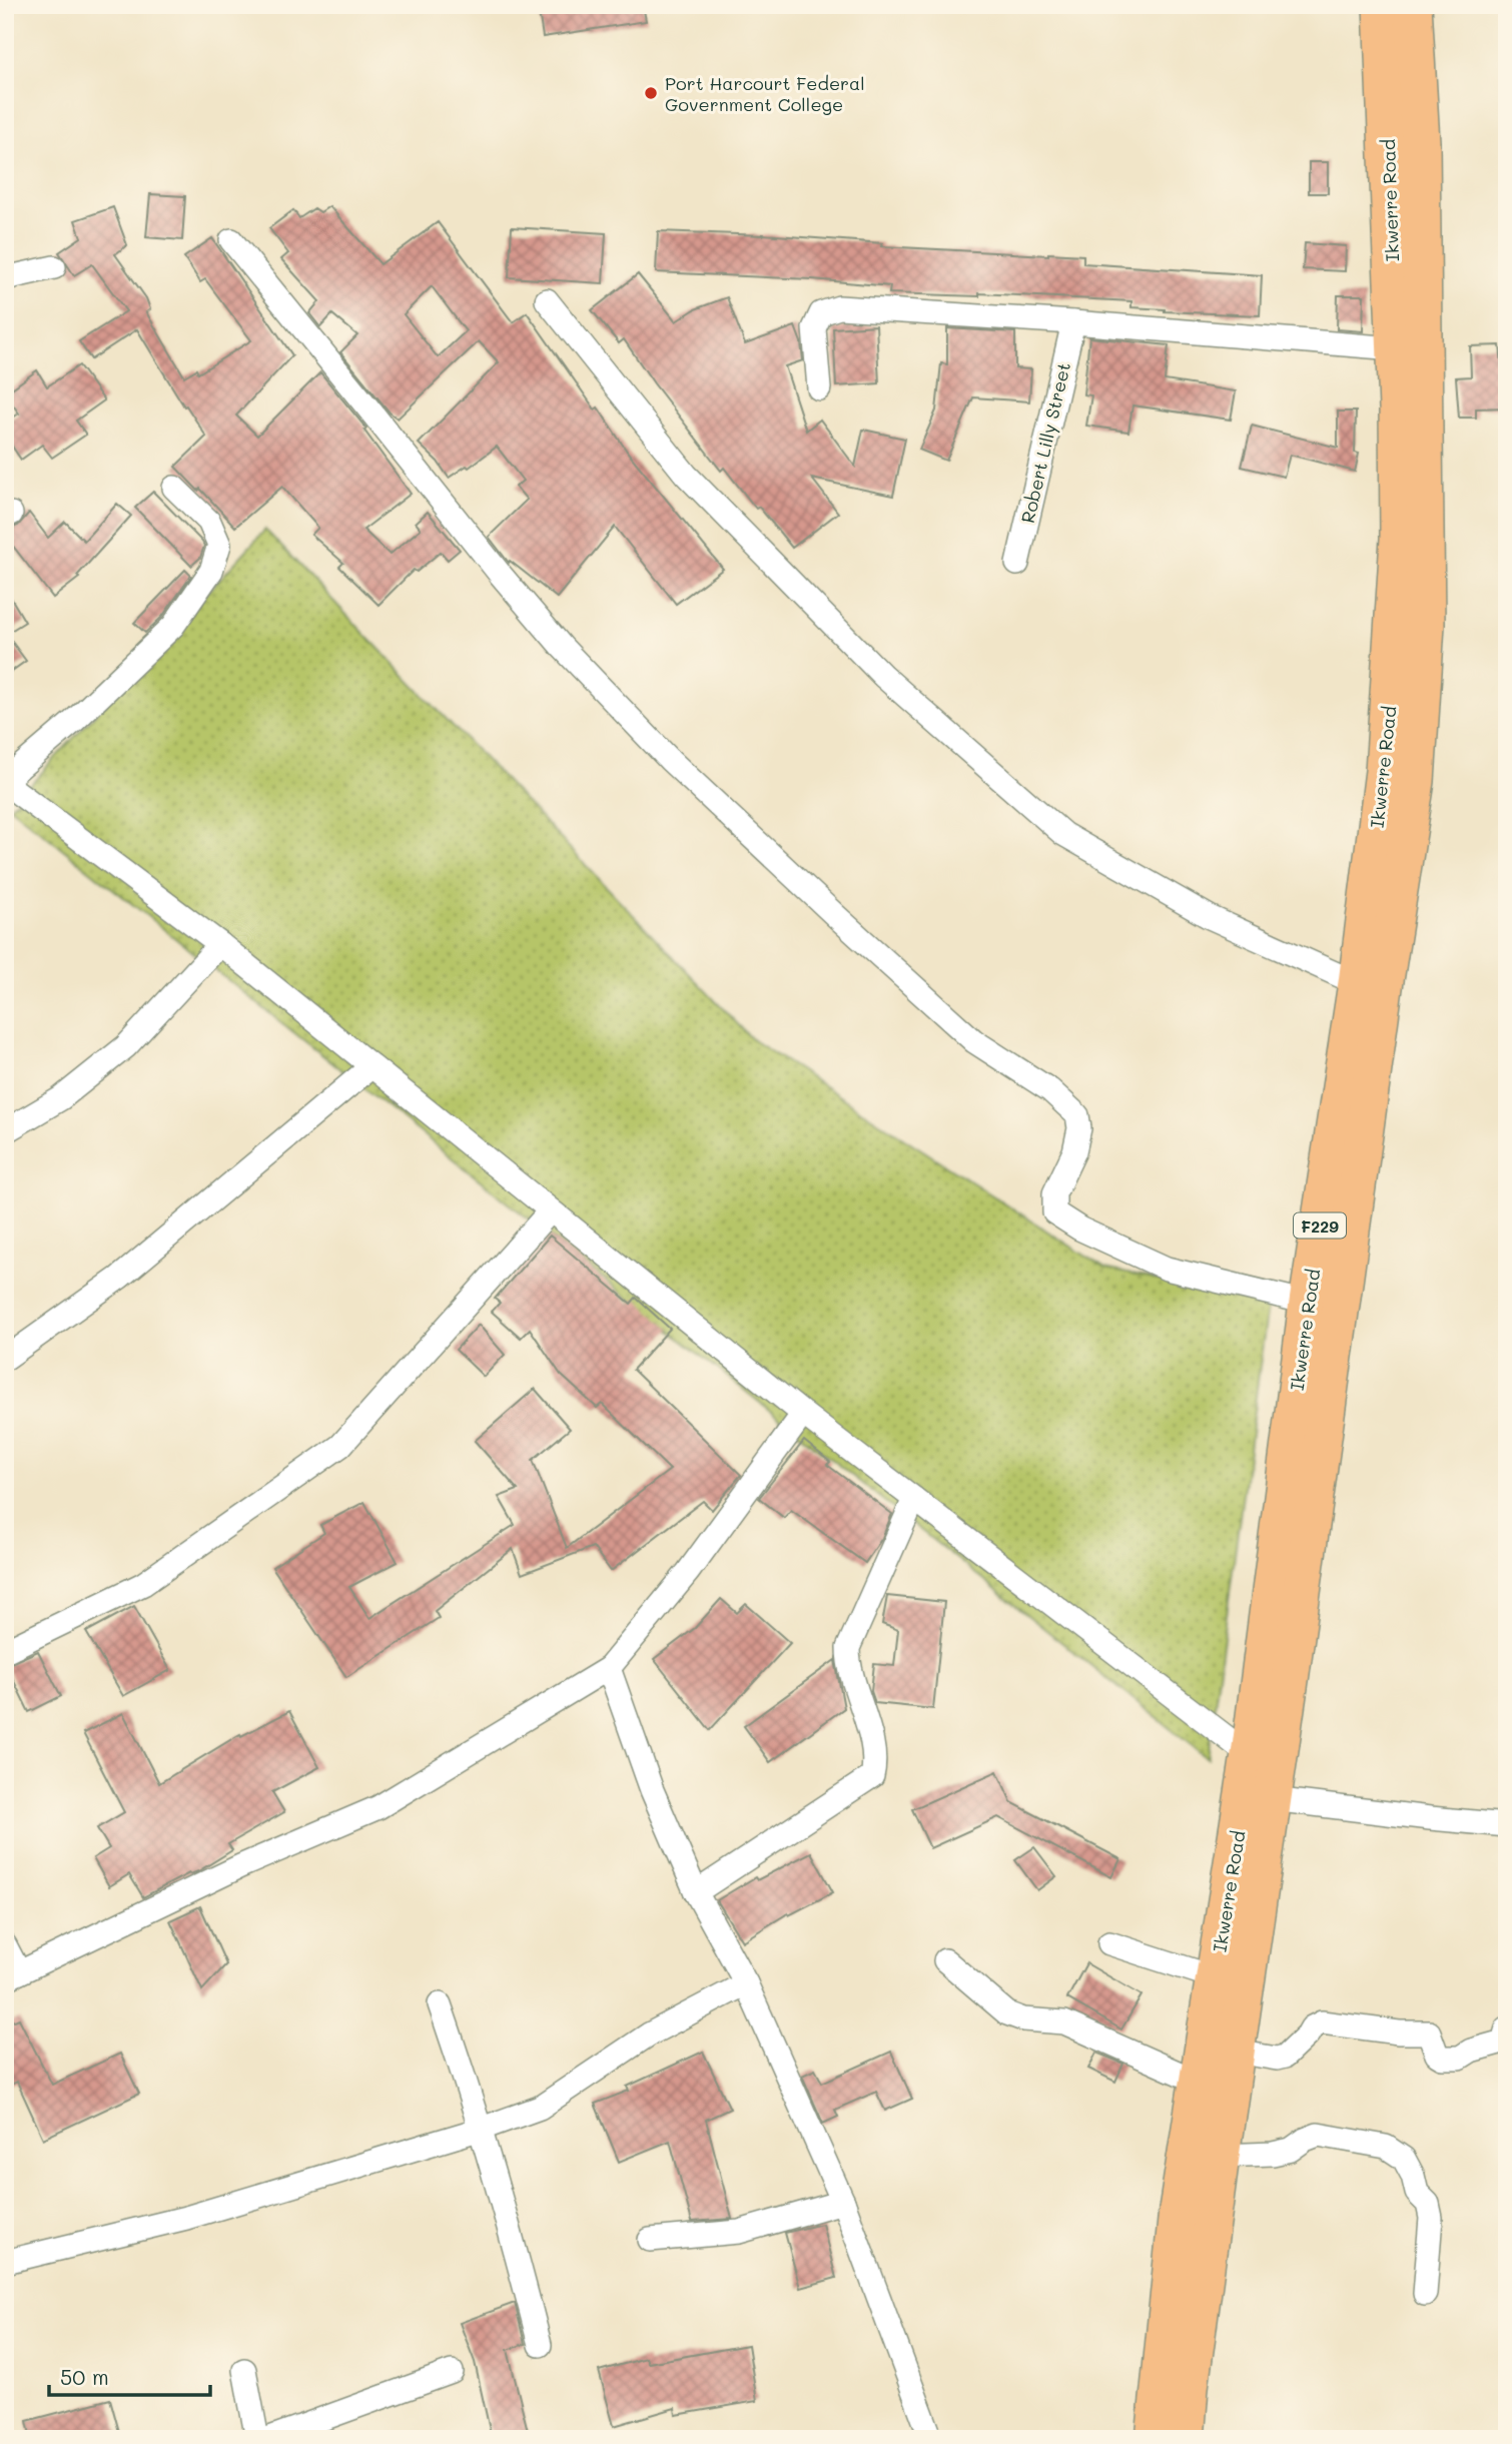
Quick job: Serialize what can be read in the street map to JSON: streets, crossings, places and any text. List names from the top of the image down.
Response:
{
  "streets": {
    "main road": ["Ikwerre Road", "F229"],
    "street": ["Robert Lilly Street"]
  },
  "places": ["Port Harcourt Federal Government College"],
  "scale_bar": "50 m"
}
